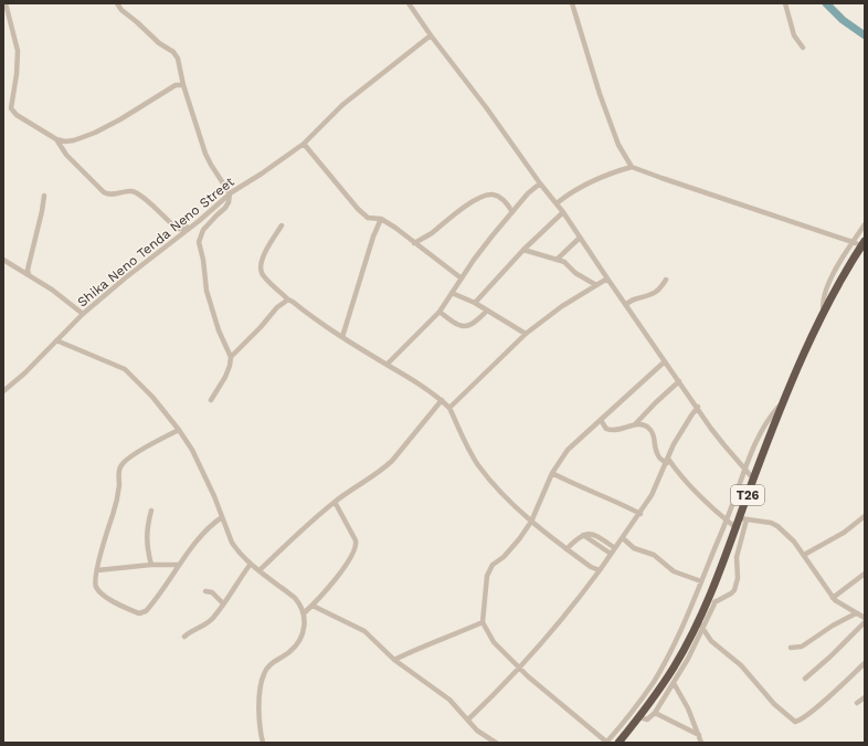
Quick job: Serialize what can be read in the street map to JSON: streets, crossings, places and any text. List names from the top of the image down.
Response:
{
  "streets": {
    "highway": ["T26"],
    "street": ["Shika Neno Tenda Neno Street"]
  }
}
